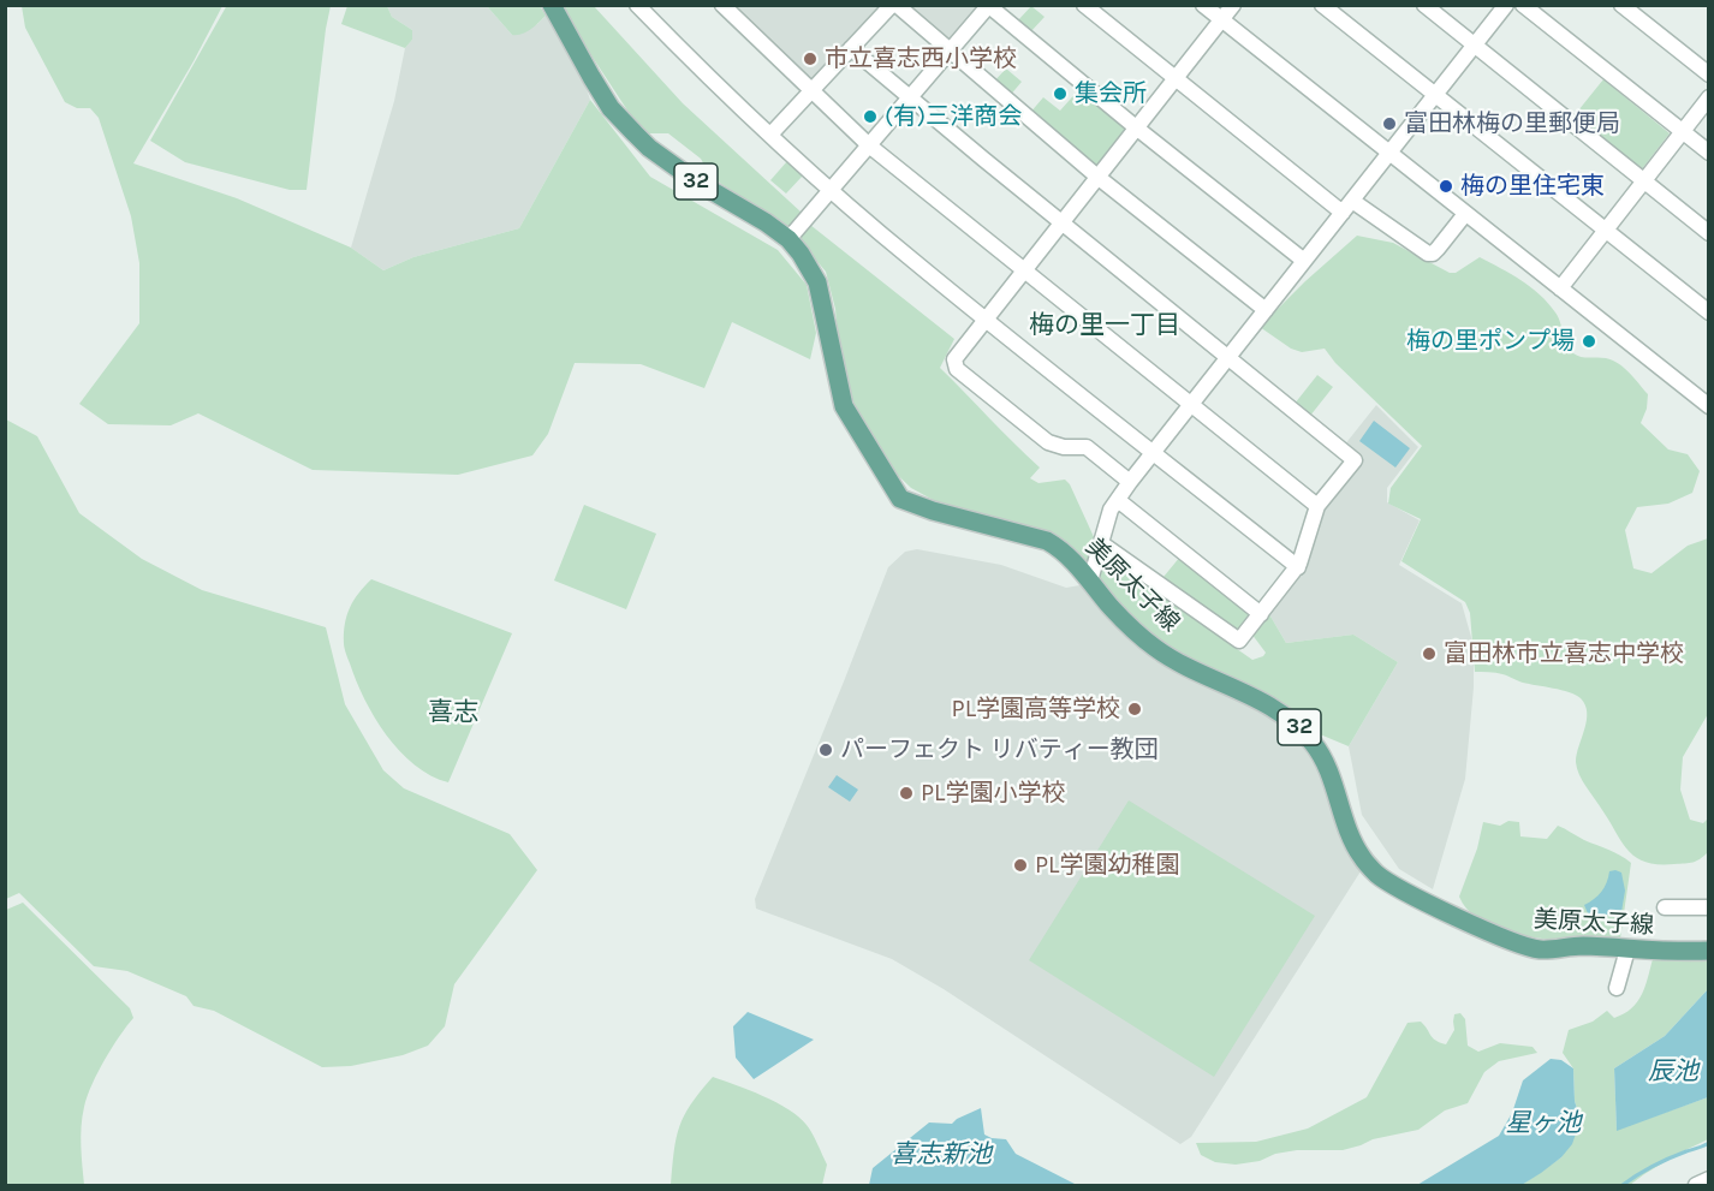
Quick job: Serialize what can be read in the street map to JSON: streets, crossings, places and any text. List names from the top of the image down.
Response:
{
  "streets": {
    "main road": ["32", "美原太子線"]
  },
  "districts": ["梅の里一丁目", "喜志"],
  "water": ["辰池", "星ヶ池", "喜志新池"],
  "places": [
    "市立喜志西小学校",
    "集会所",
    "(有)三洋商会",
    "富田林梅の里郵便局",
    "梅の里住宅東",
    "梅の里ポンプ場",
    "富田林市立喜志中学校",
    "PL学園高等学校",
    "パーフェクト リバティー教団",
    "PL学園小学校",
    "PL学園幼稚園"
  ]
}
